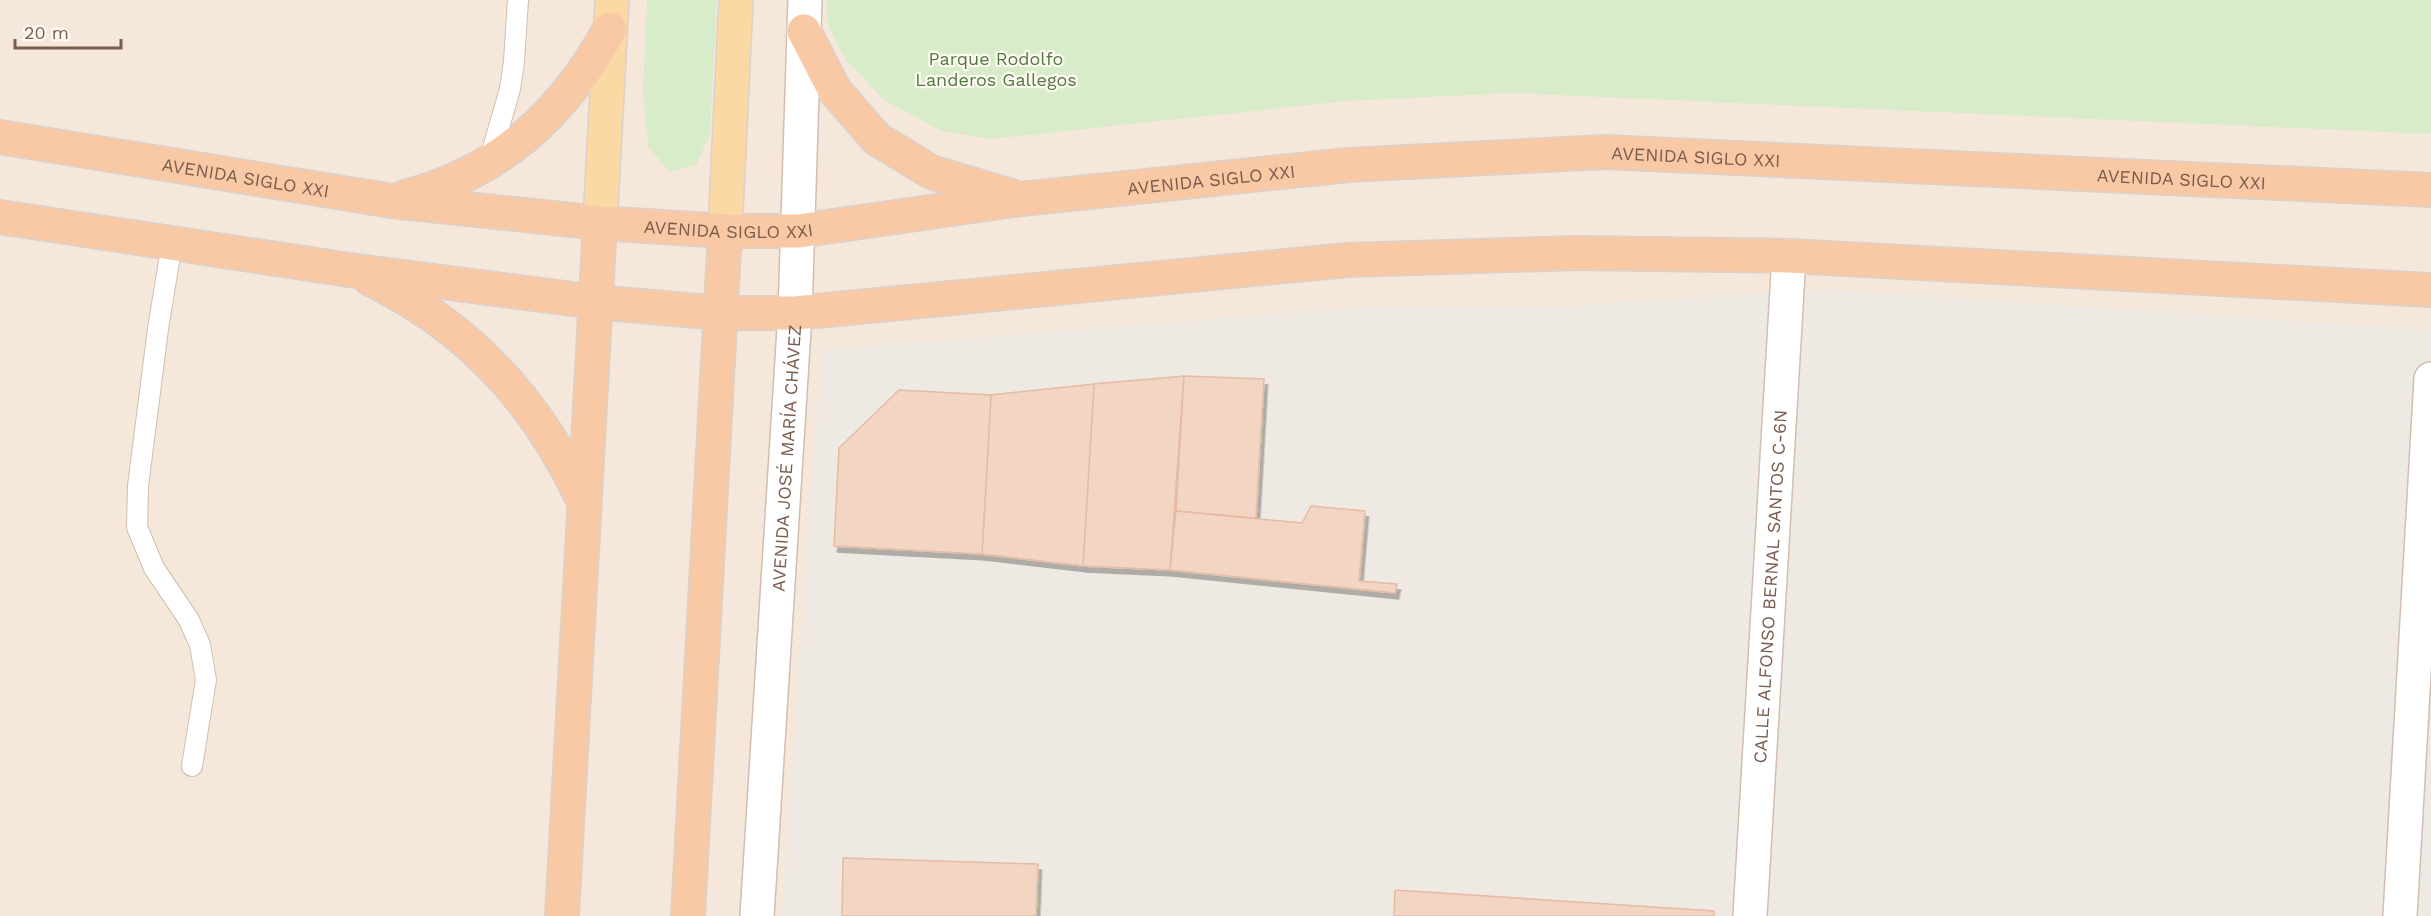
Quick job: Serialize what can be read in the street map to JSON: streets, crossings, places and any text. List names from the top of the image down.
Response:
{
  "streets": {
    "highway": ["AVENIDA SIGLO XXI"],
    "street": ["AVENIDA JOSÉ MARÍA CHÁVEZ", "CALLE ALFONSO BERNAL SANTOS C-6N"]
  },
  "crossings": [
    ["AVENIDA SIGLO XXI", "AVENIDA JOSÉ MARÍA CHÁVEZ"]
  ],
  "parks": ["Parque Rodolfo Landeros Gallegos"],
  "scale_bar": "20 m"
}
